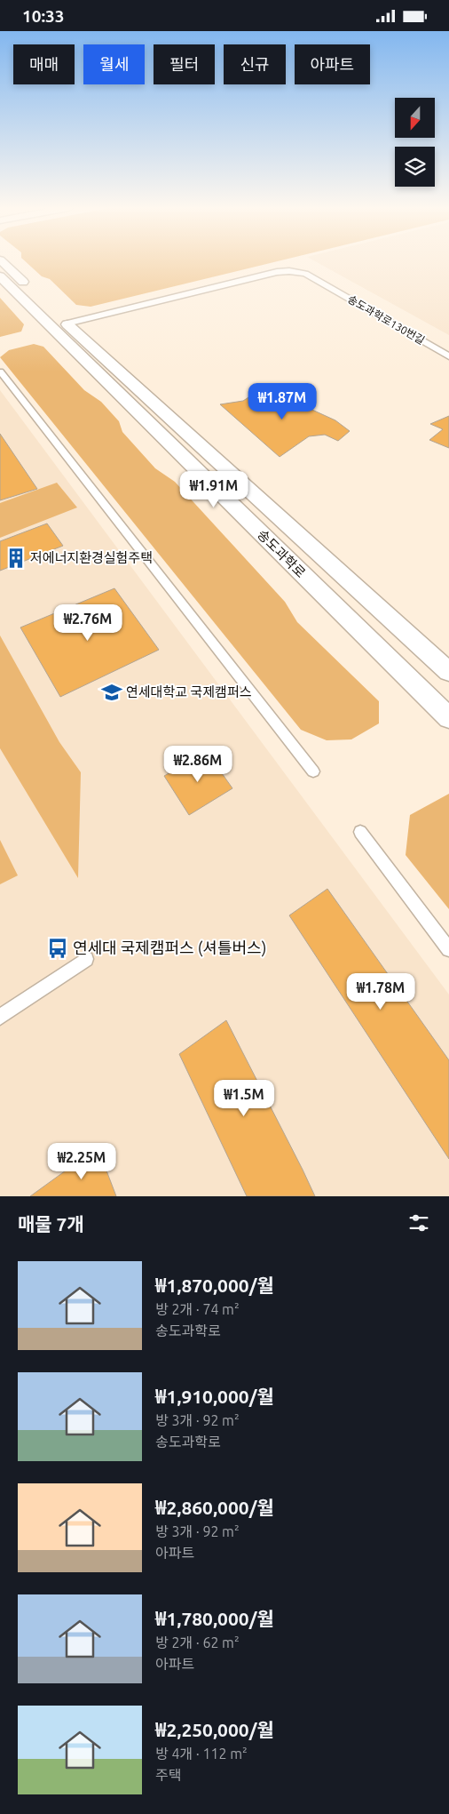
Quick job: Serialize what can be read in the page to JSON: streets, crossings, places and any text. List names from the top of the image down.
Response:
{
  "streets": {
    "main road": ["송도과학로"],
    "street": ["송도과학로130번길"]
  },
  "crossings": [
    ["송도과학로130번길", "송도과학로"]
  ],
  "places": {
    "building": ["저에너지환경실험주택"],
    "school or university": ["연세대학교 국제캠퍼스"],
    "bus stop": ["연세대 국제캠퍼스 (셔틀버스)"]
  },
  "north": "bottom",
  "page": {
    "status": "10:33",
    "chip": [
      "매매",
      "월세",
      "필터",
      "신규",
      "아파트"
    ],
    "price": [
      "₩1.87M",
      "₩1.91M",
      "₩2.76M",
      "₩2.86M",
      "₩1.78M",
      "₩1.5M",
      "₩2.25M"
    ],
    "heading": "매물 7개",
    "list": [
      {
        "name": "₩1,870,000/월",
        "note": "방 2개 · 74 m² · 송도과학로"
      },
      {
        "name": "₩1,910,000/월",
        "note": "방 3개 · 92 m² · 송도과학로"
      },
      {
        "name": "₩2,860,000/월",
        "note": "방 3개 · 92 m² · 아파트"
      },
      {
        "name": "₩1,780,000/월",
        "note": "방 2개 · 62 m² · 아파트"
      },
      {
        "name": "₩2,250,000/월",
        "note": "방 4개 · 112 m² · 주택"
      }
    ]
  }
}
